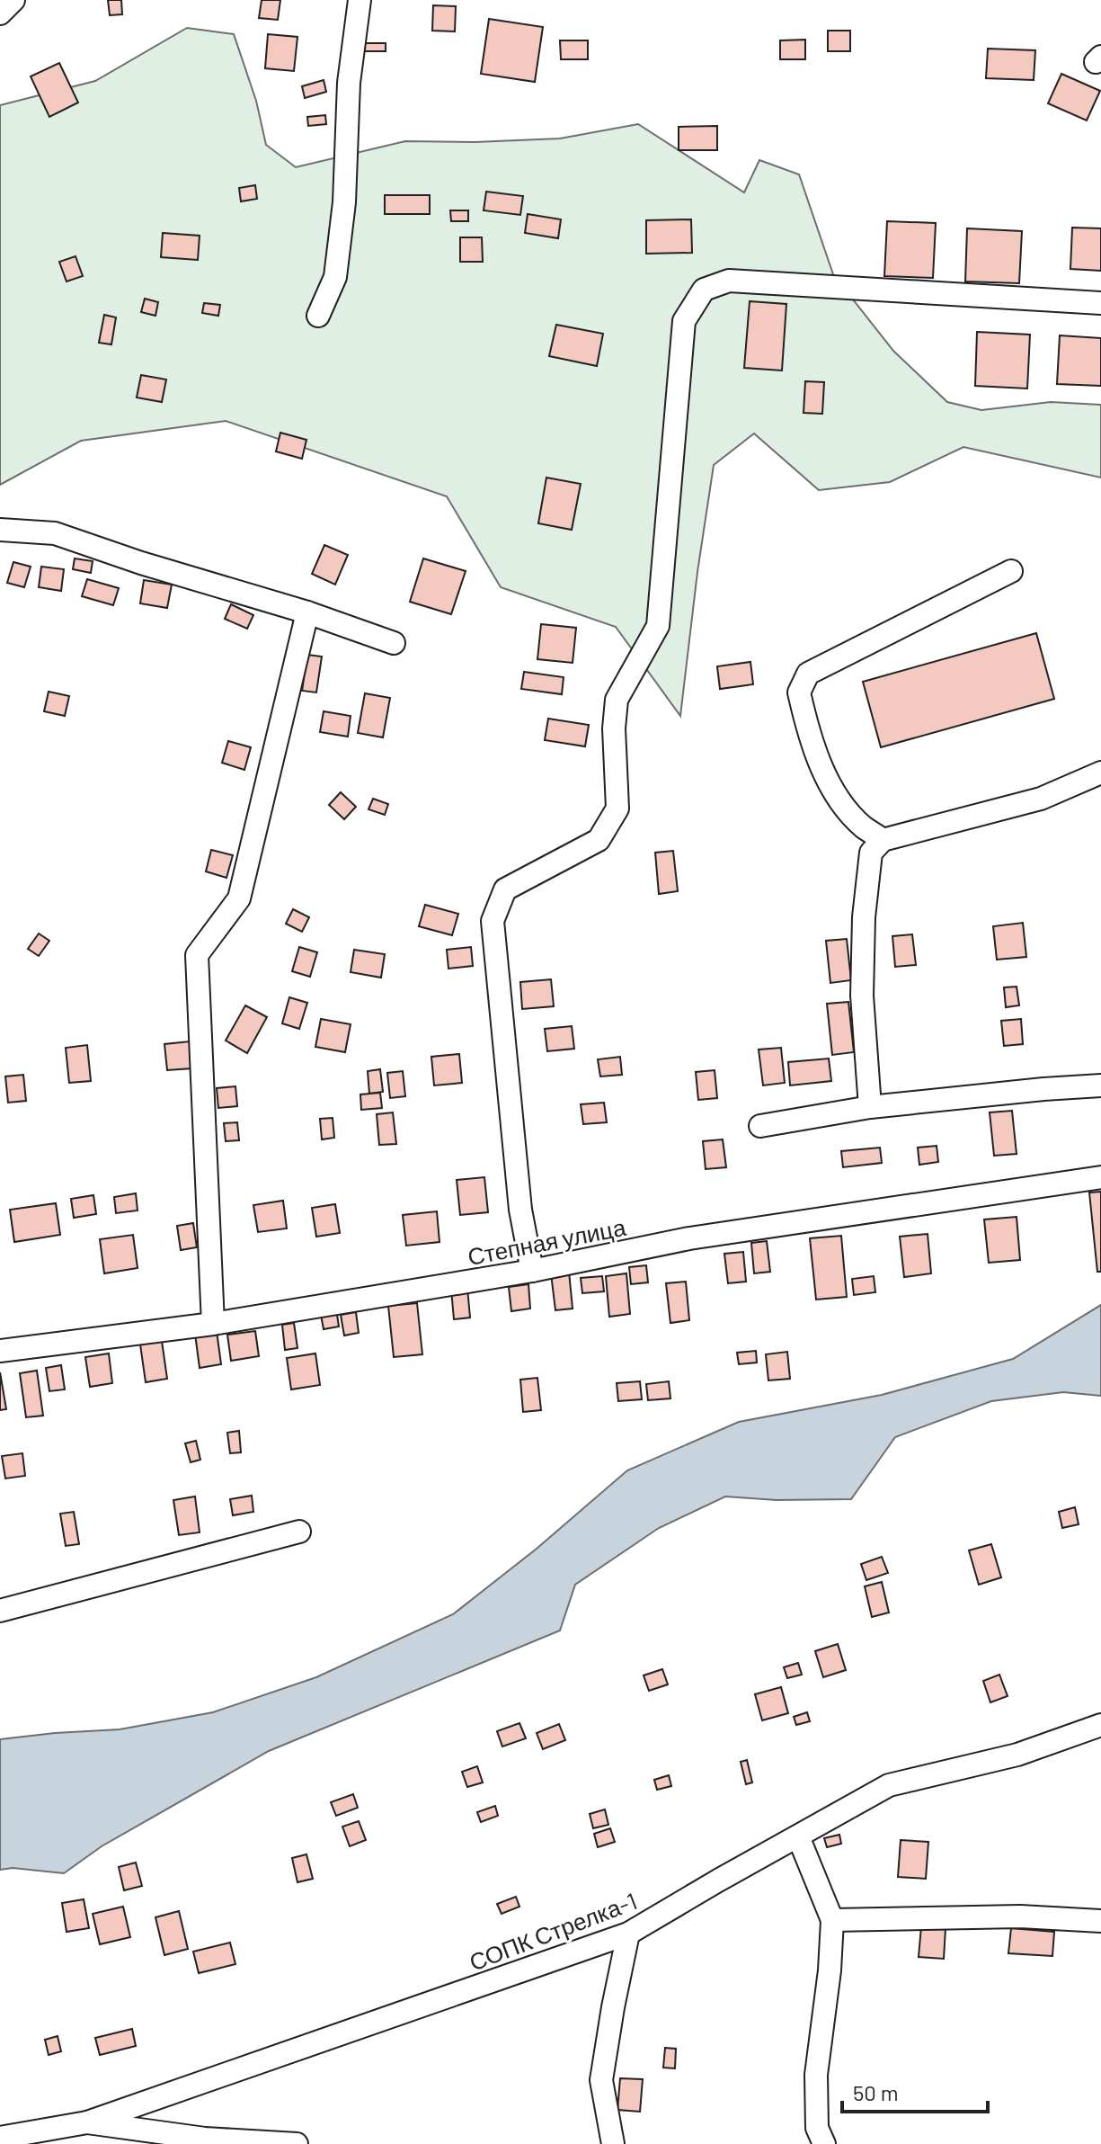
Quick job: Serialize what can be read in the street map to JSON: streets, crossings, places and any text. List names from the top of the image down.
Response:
{
  "streets": {
    "street": ["Степная улица", "СОПК Стрелка-1"]
  },
  "scale_bar": "50 m"
}
